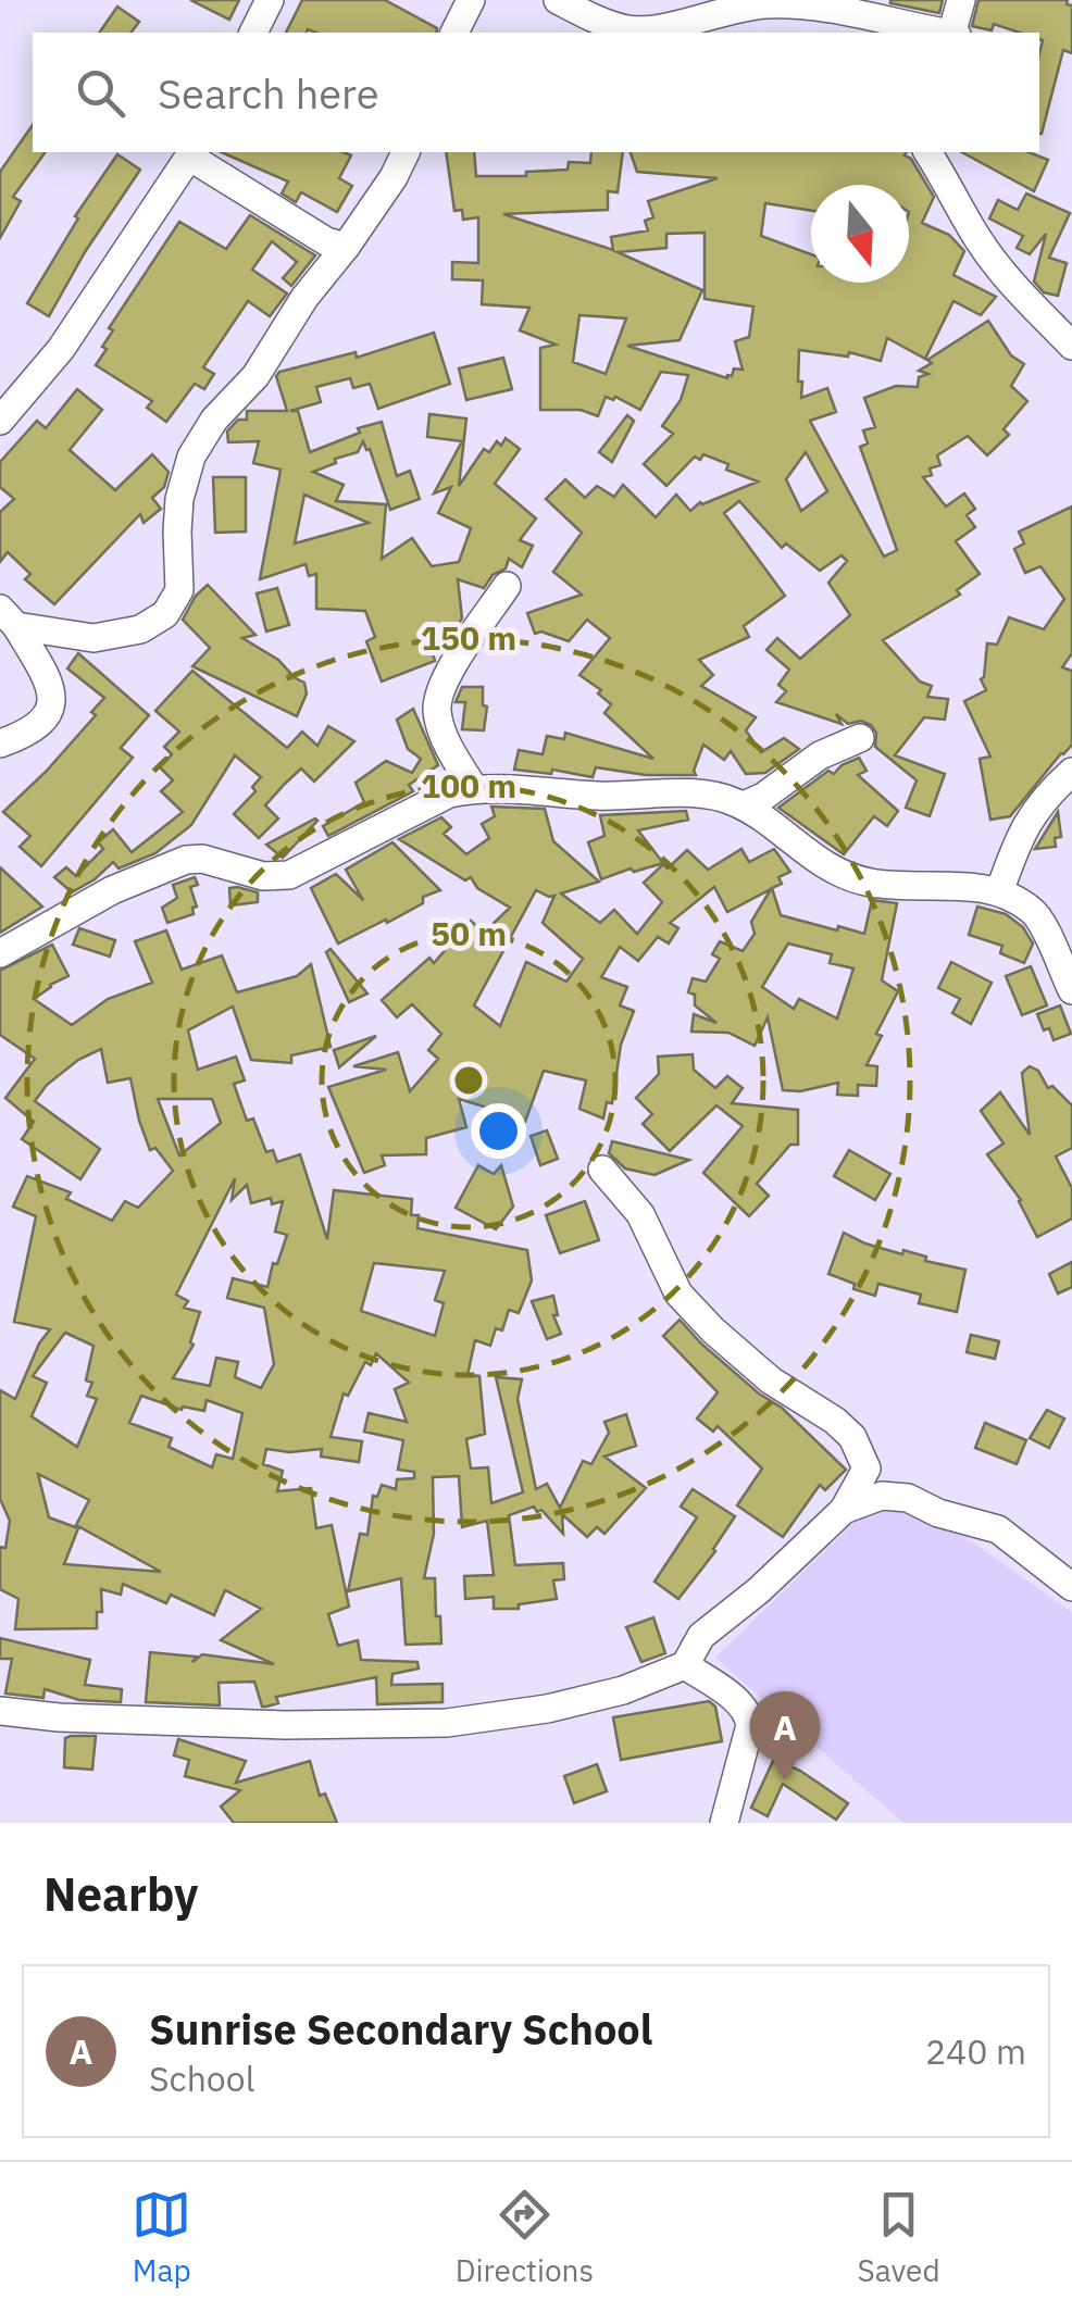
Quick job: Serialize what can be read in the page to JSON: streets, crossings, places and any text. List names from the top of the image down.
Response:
{
  "north": "bottom",
  "page": {
    "search": "Search here",
    "pins": "A",
    "heading": "Nearby",
    "list": [
      {
        "mark": "A",
        "name": "Sunrise Secondary School",
        "note": "School",
        "value": "240 m"
      }
    ],
    "nav": ["Map", "Directions", "Saved"]
  },
  "rings": ["150 m", "100 m", "50 m"]
}
